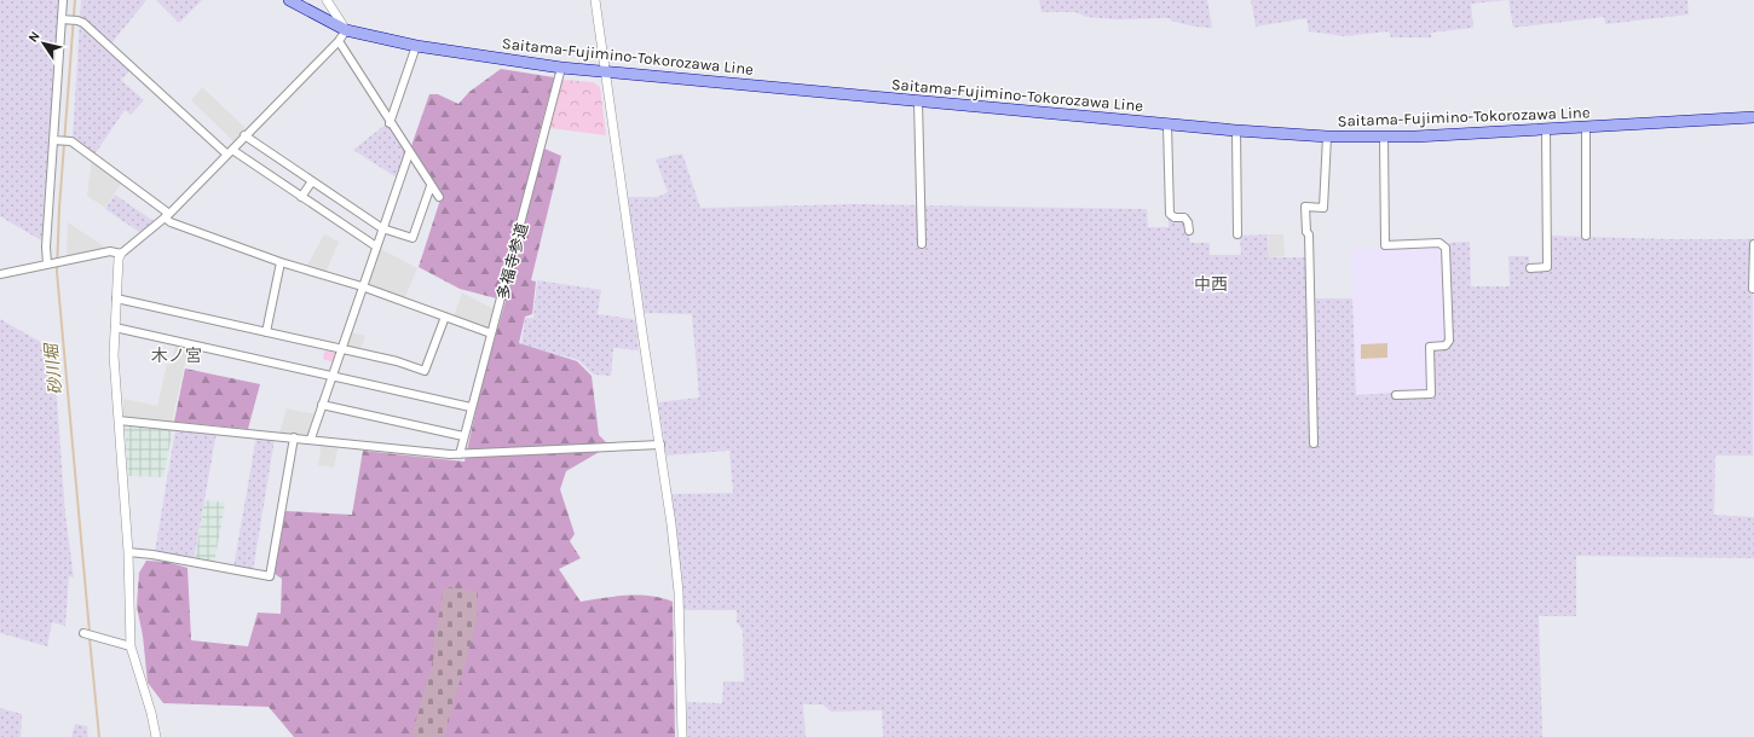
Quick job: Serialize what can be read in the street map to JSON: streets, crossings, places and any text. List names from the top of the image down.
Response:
{
  "streets": {
    "main road": ["Saitama-Fujimino-Tokorozawa Line"],
    "street": ["多福寺参道"]
  },
  "crossings": [
    ["Saitama-Fujimino-Tokorozawa Line", "多福寺参道"]
  ],
  "districts": ["中西", "木ノ宮"],
  "water": ["砂川堀"],
  "north": "top left"
}
